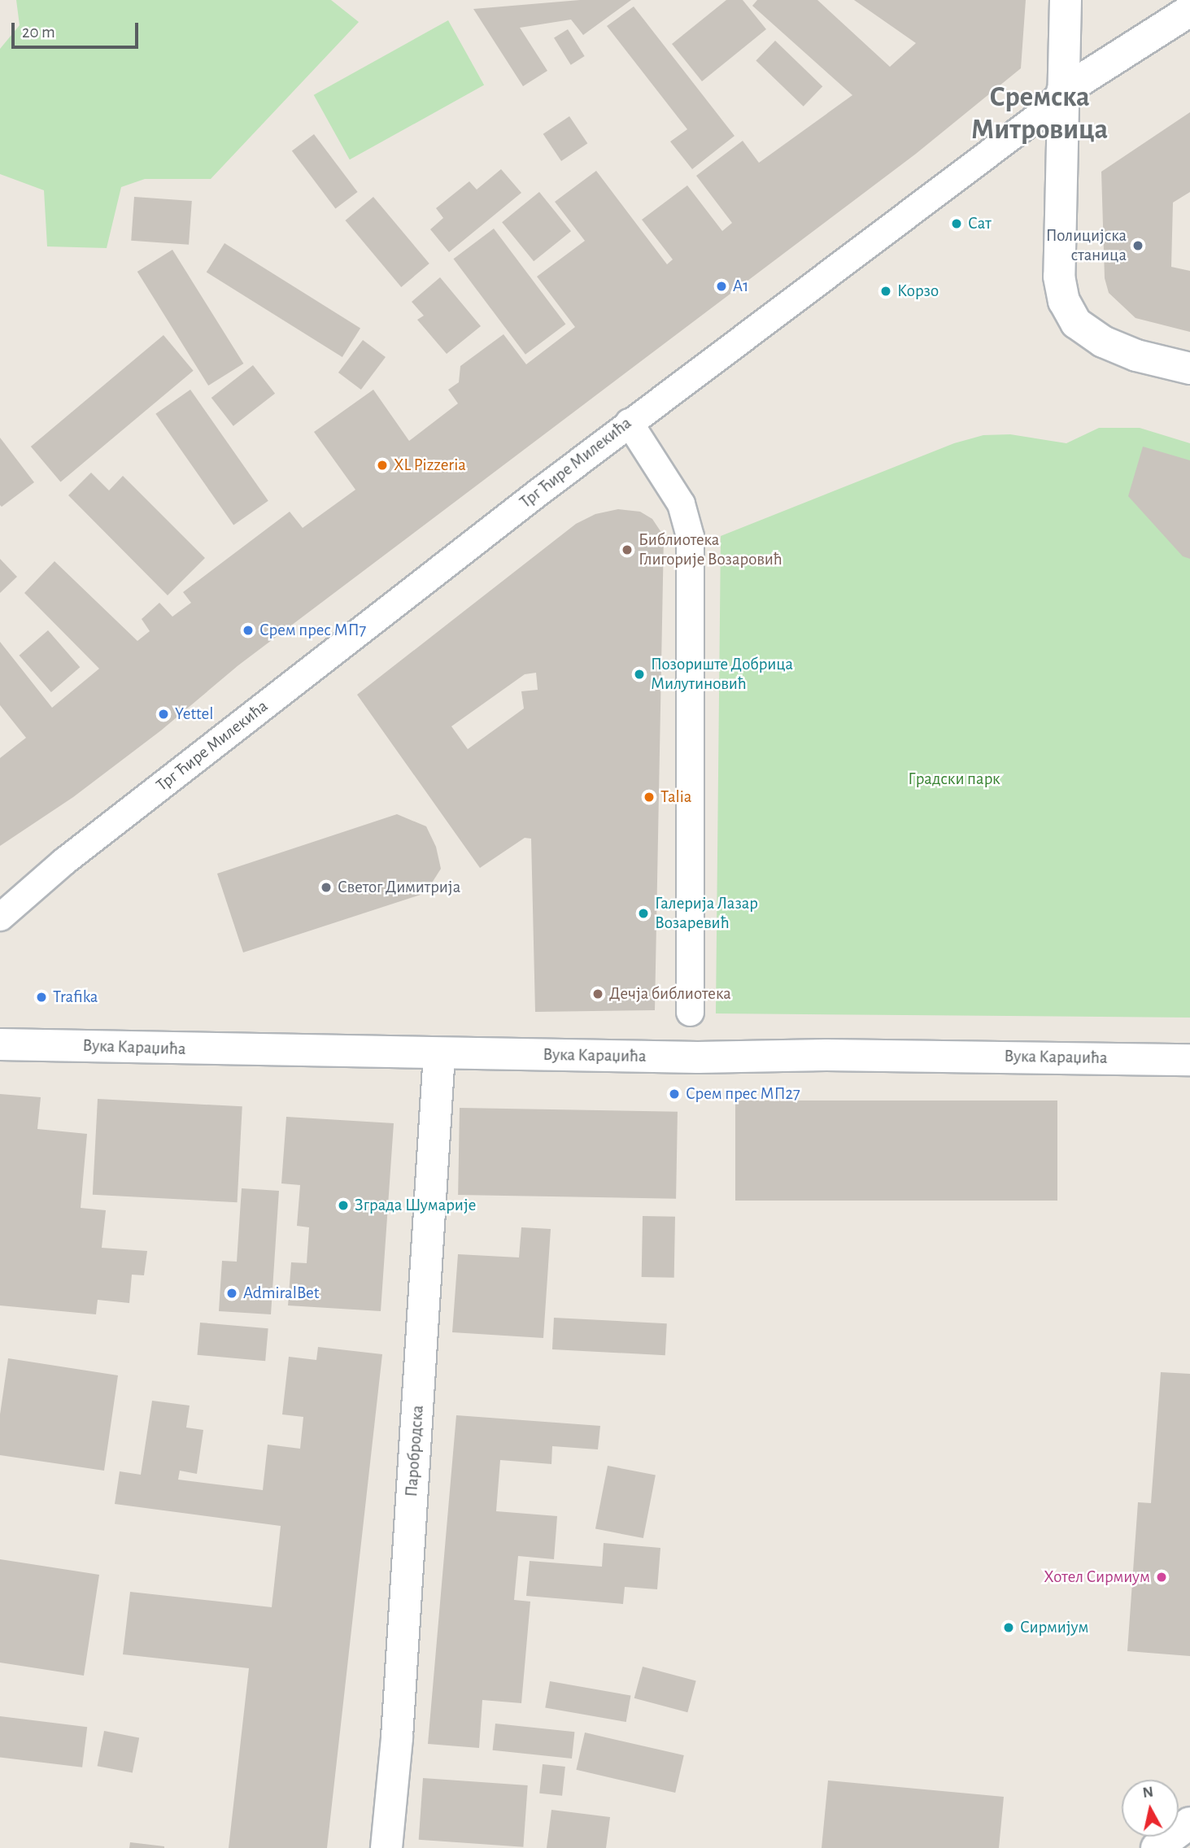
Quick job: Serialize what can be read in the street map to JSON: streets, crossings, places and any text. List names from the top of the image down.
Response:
{
  "streets": {
    "street": ["Трг Ћире Милекића", "Вука Караџића", "Паробродска"]
  },
  "crossings": [
    ["Вука Караџића", "Паробродска"]
  ],
  "districts": ["Сремска Митровица"],
  "parks": ["Градски парк"],
  "places": [
    "Сат",
    "Полицијска станица",
    "A1",
    "Корзо",
    "XL Pizzeria",
    "Библиотека Глигорије Возаровић",
    "Срем прес МП7",
    "Позориште Добрица Милутиновић",
    "Yettel",
    "Talia",
    "Светог Димитрија",
    "Галерија Лазар Возаревић",
    "Дечја библиотека",
    "Trafika",
    "Срем прес МП27",
    "Зграда Шумарије",
    "AdmiralBet",
    "Хотел Сирмиум",
    "Сирмијум"
  ],
  "scale_bar": "20 m",
  "north": "top"
}
